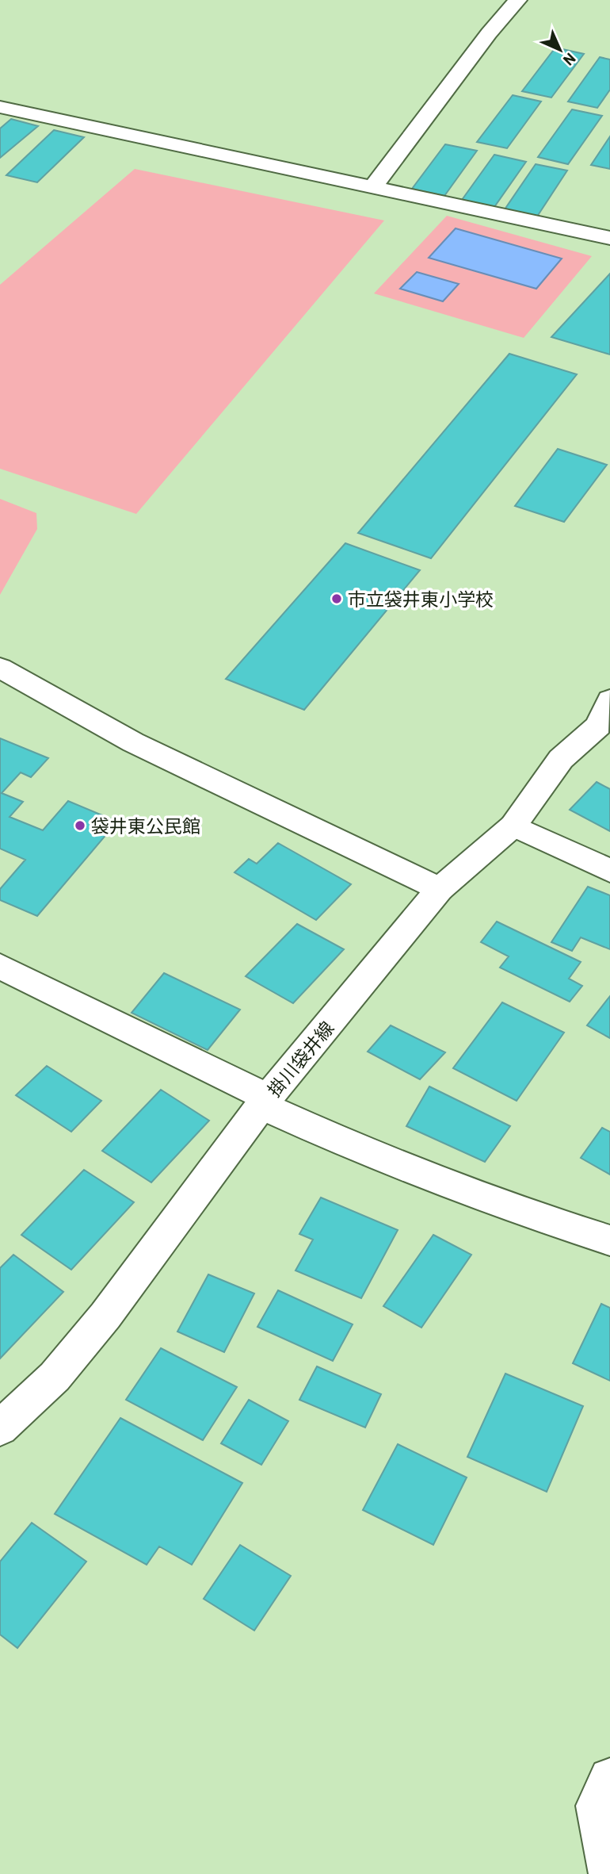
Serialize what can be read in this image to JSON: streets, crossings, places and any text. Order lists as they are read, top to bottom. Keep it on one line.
{"streets":{"street":["掛川袋井線"]},"places":["市立袋井東小学校","袋井東公民館"],"north":"bottom right"}
